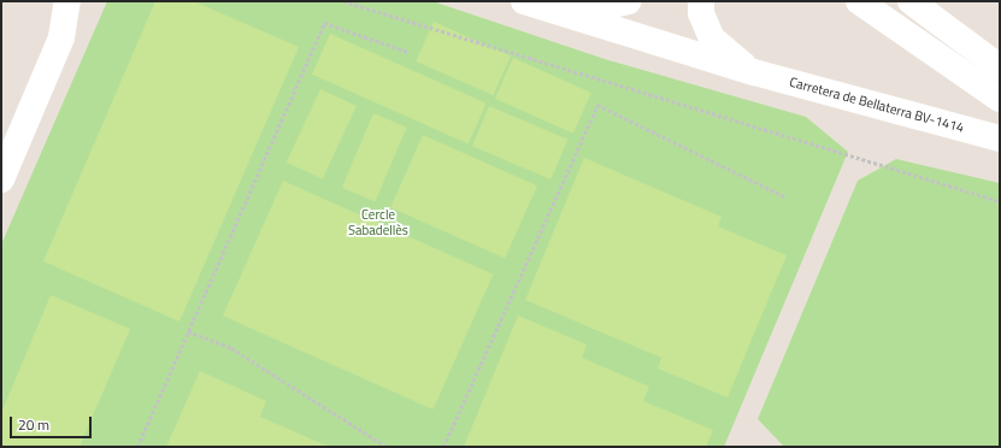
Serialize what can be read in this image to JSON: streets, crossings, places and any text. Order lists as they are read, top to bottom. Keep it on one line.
{"streets":{"street":["Carretera de Bellaterra BV-1414"]},"parks":["Cercle Sabadellès"],"scale_bar":"20 m"}
